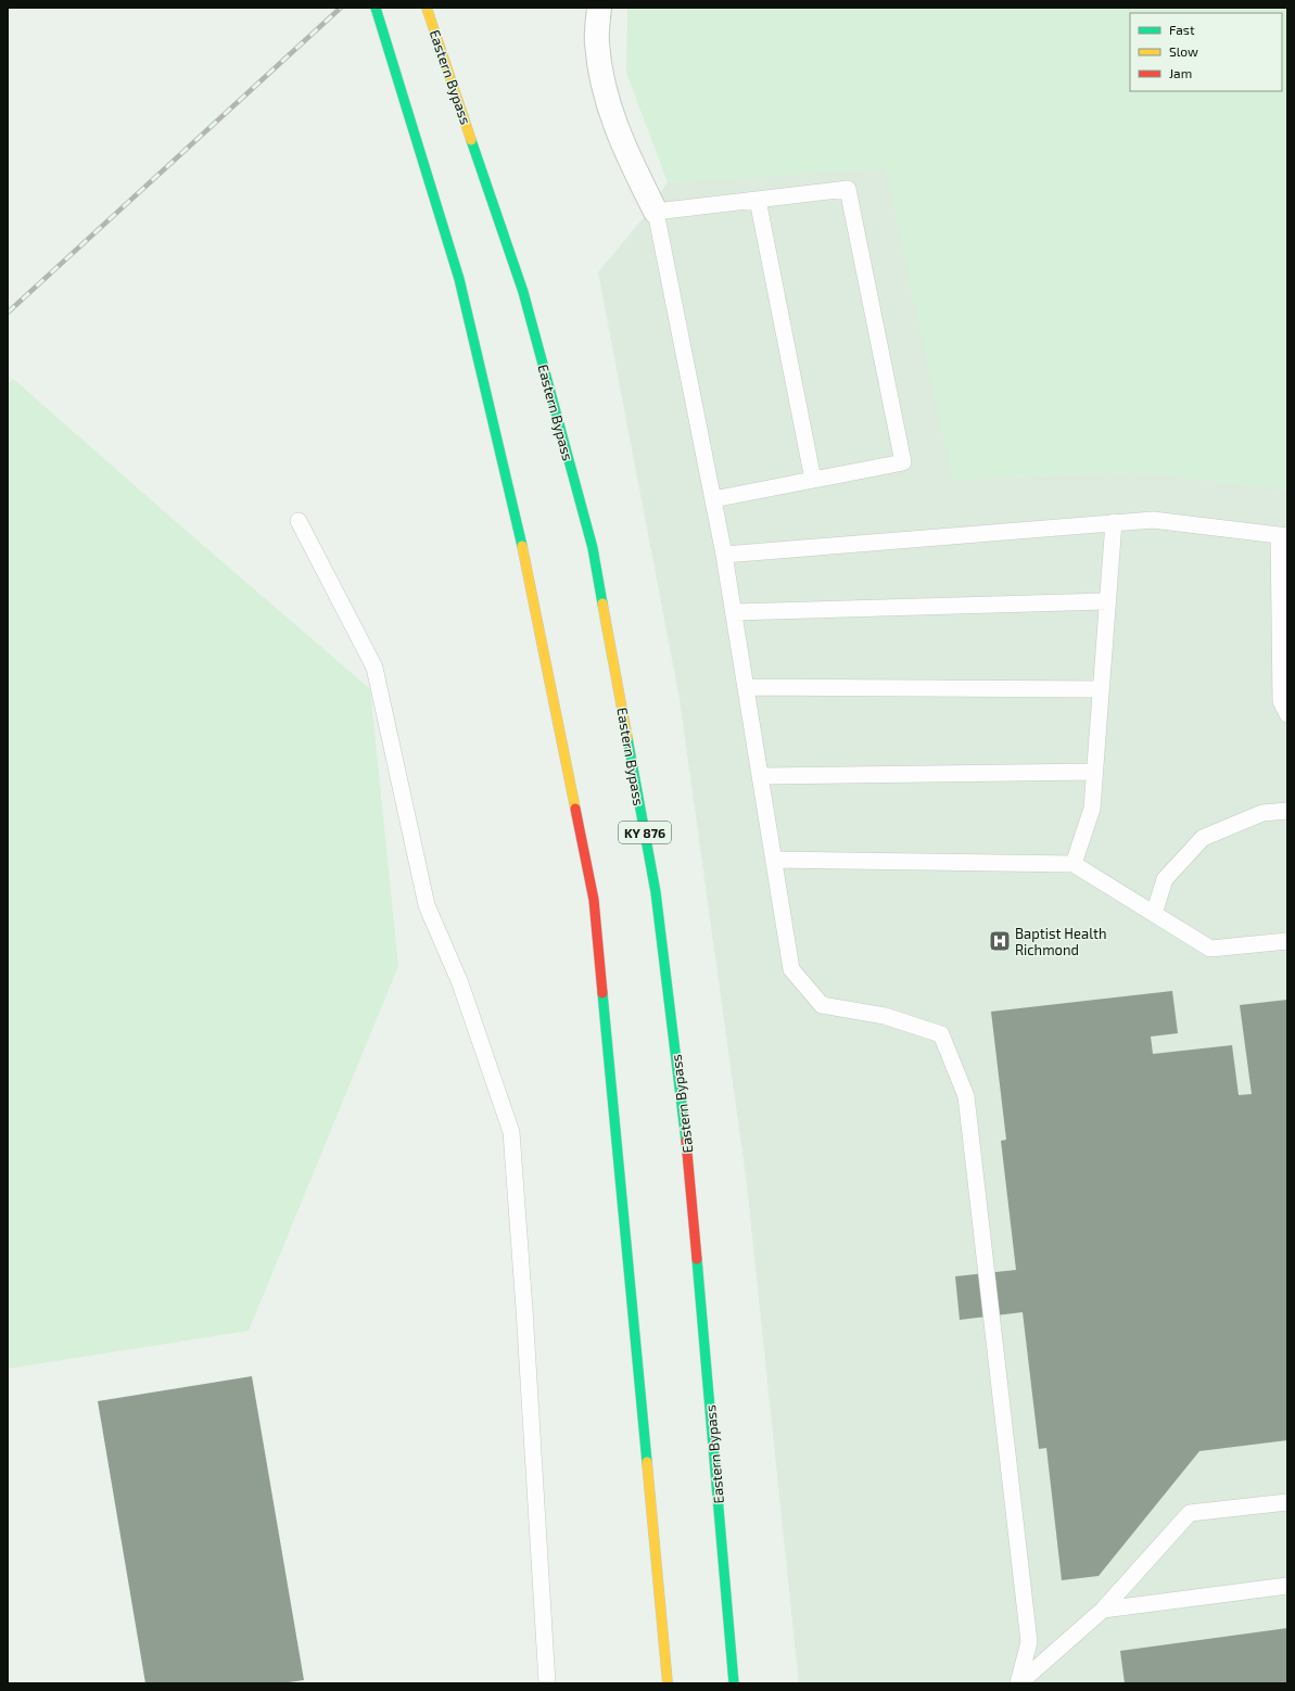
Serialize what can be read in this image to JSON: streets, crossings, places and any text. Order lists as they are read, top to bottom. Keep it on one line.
{"streets":{"main road":["Eastern Bypass","KY 876"]},"places":{"hospital":["Baptist Health Richmond"]},"legend":["Fast","Slow","Jam"]}
